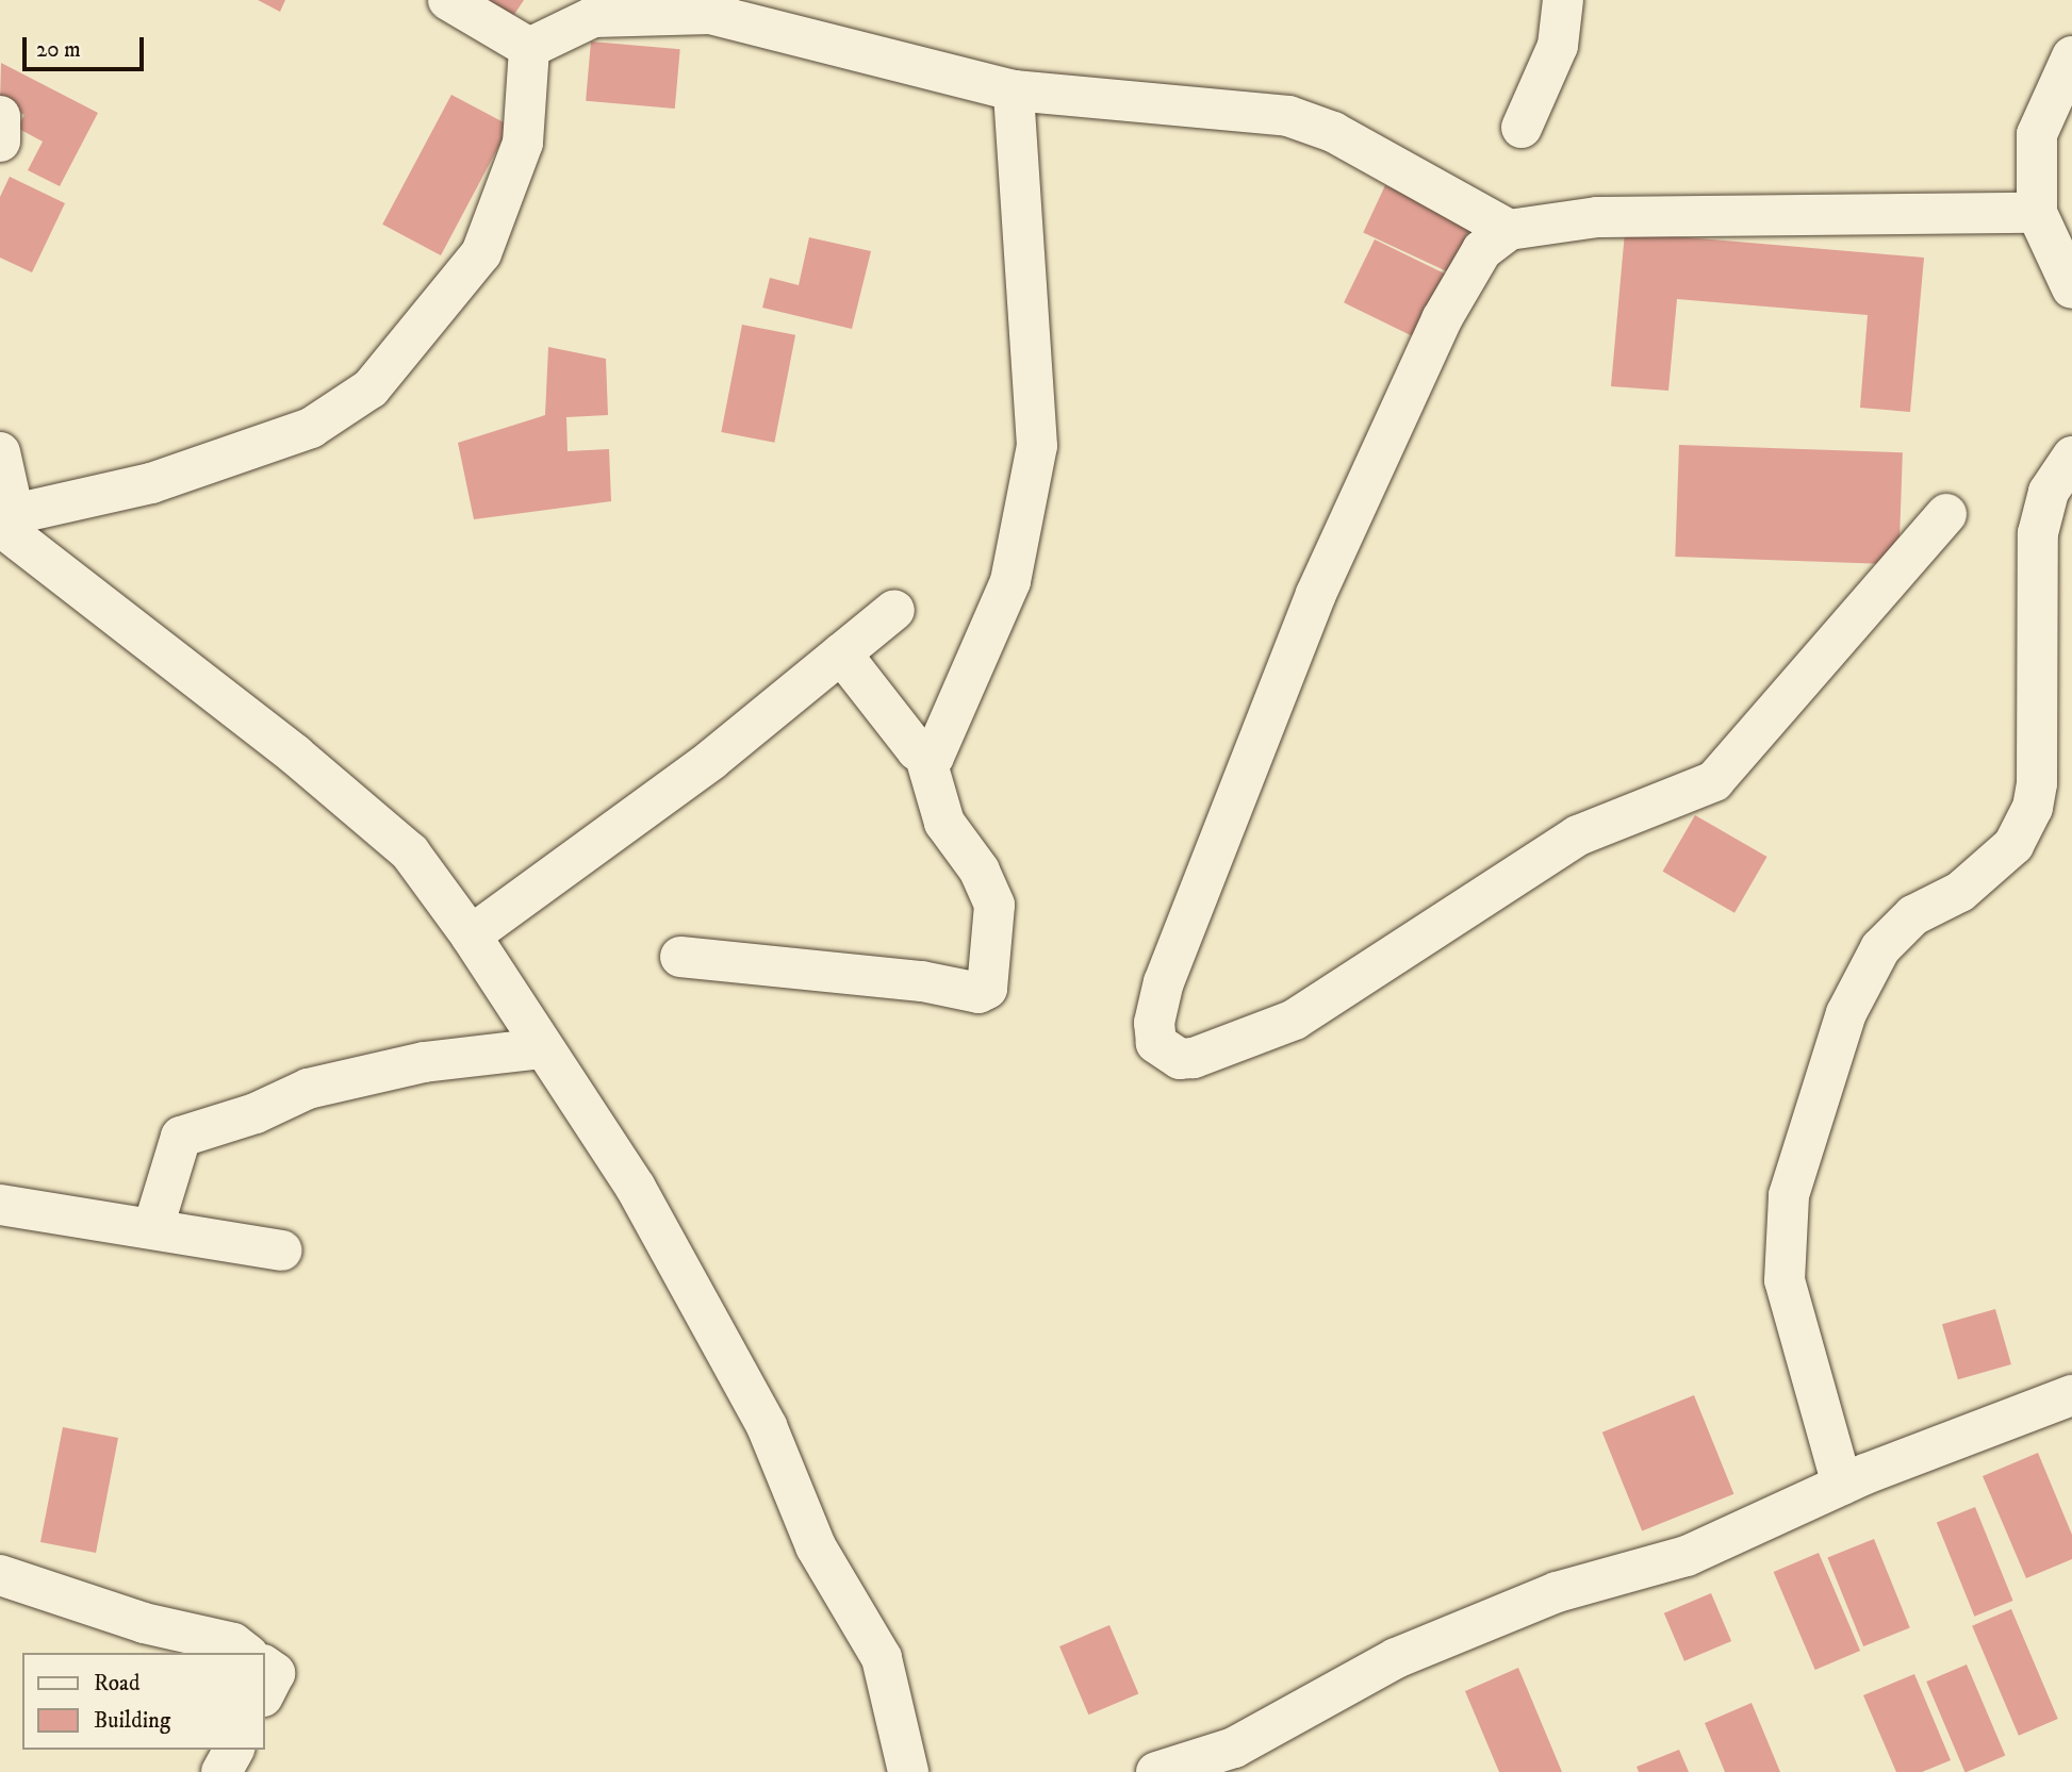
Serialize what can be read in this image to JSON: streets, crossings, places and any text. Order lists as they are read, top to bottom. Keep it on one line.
{"legend":["Road","Building"],"scale_bar":"20 m"}
